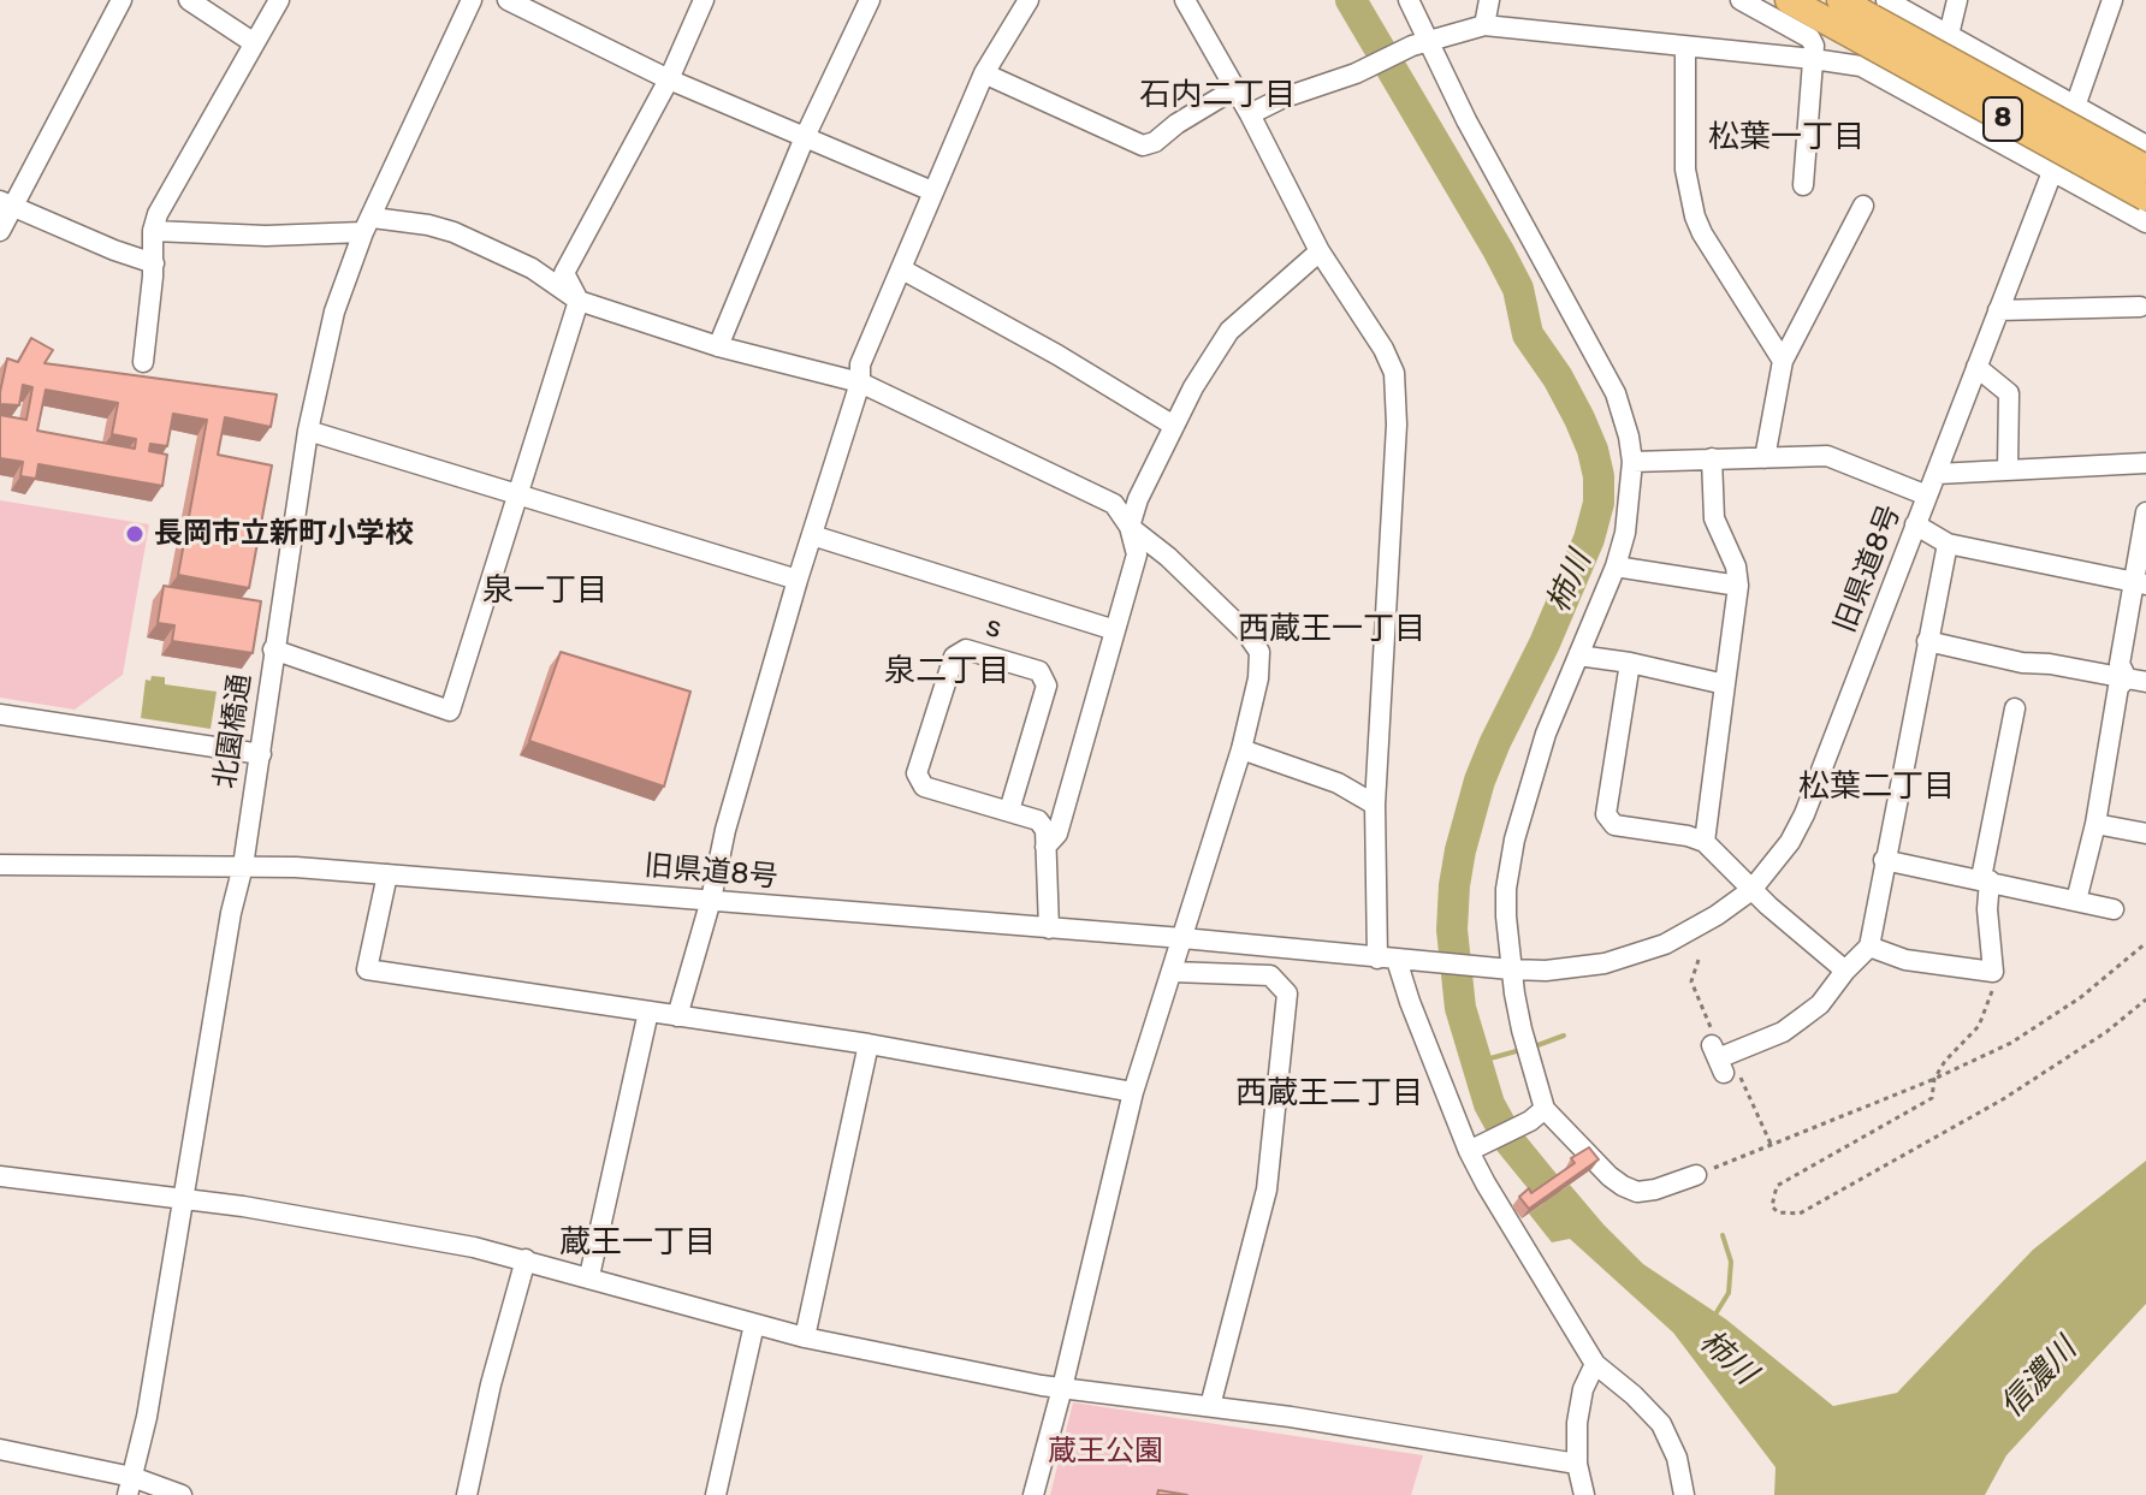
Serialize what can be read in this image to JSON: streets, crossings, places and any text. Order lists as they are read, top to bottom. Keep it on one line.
{"streets":{"highway":["8"],"street":["旧県道8号","s","北園橋通"]},"crossings":[["旧県道8号","北園橋通"]],"districts":["石内二丁目","松葉一丁目","泉一丁目","西蔵王一丁目","泉二丁目","松葉二丁目","西蔵王二丁目","蔵王一丁目"],"water":["柿川","信濃川"],"parks":["蔵王公園"],"places":["長岡市立新町小学校"]}
